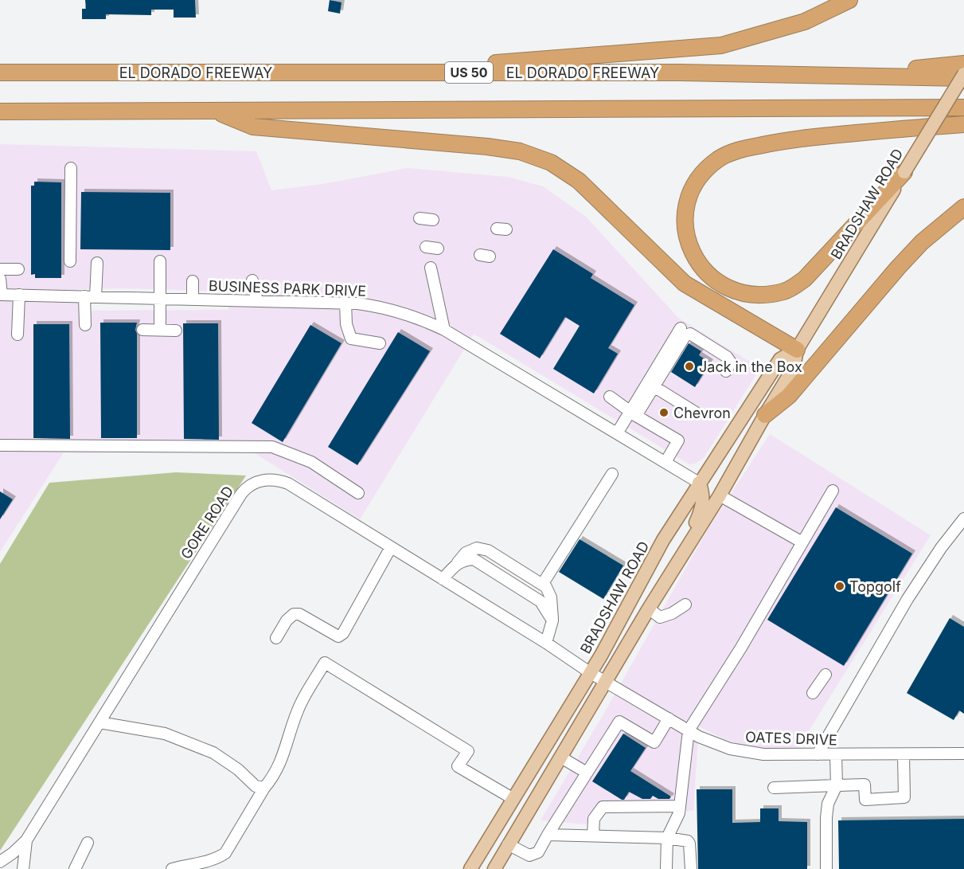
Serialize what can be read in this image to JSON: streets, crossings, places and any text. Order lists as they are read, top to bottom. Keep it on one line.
{"streets":{"highway":["EL DORADO FREEWAY","US 50"],"main road":["BRADSHAW ROAD"],"street":["BUSINESS PARK DRIVE","GORE ROAD","OATES DRIVE"]},"crossings":[["BRADSHAW ROAD","BUSINESS PARK DRIVE"],["BRADSHAW ROAD","GORE ROAD"],["BRADSHAW ROAD","OATES DRIVE"],["GORE ROAD","OATES DRIVE"]],"places":["Jack in the Box","Chevron","Topgolf"]}
